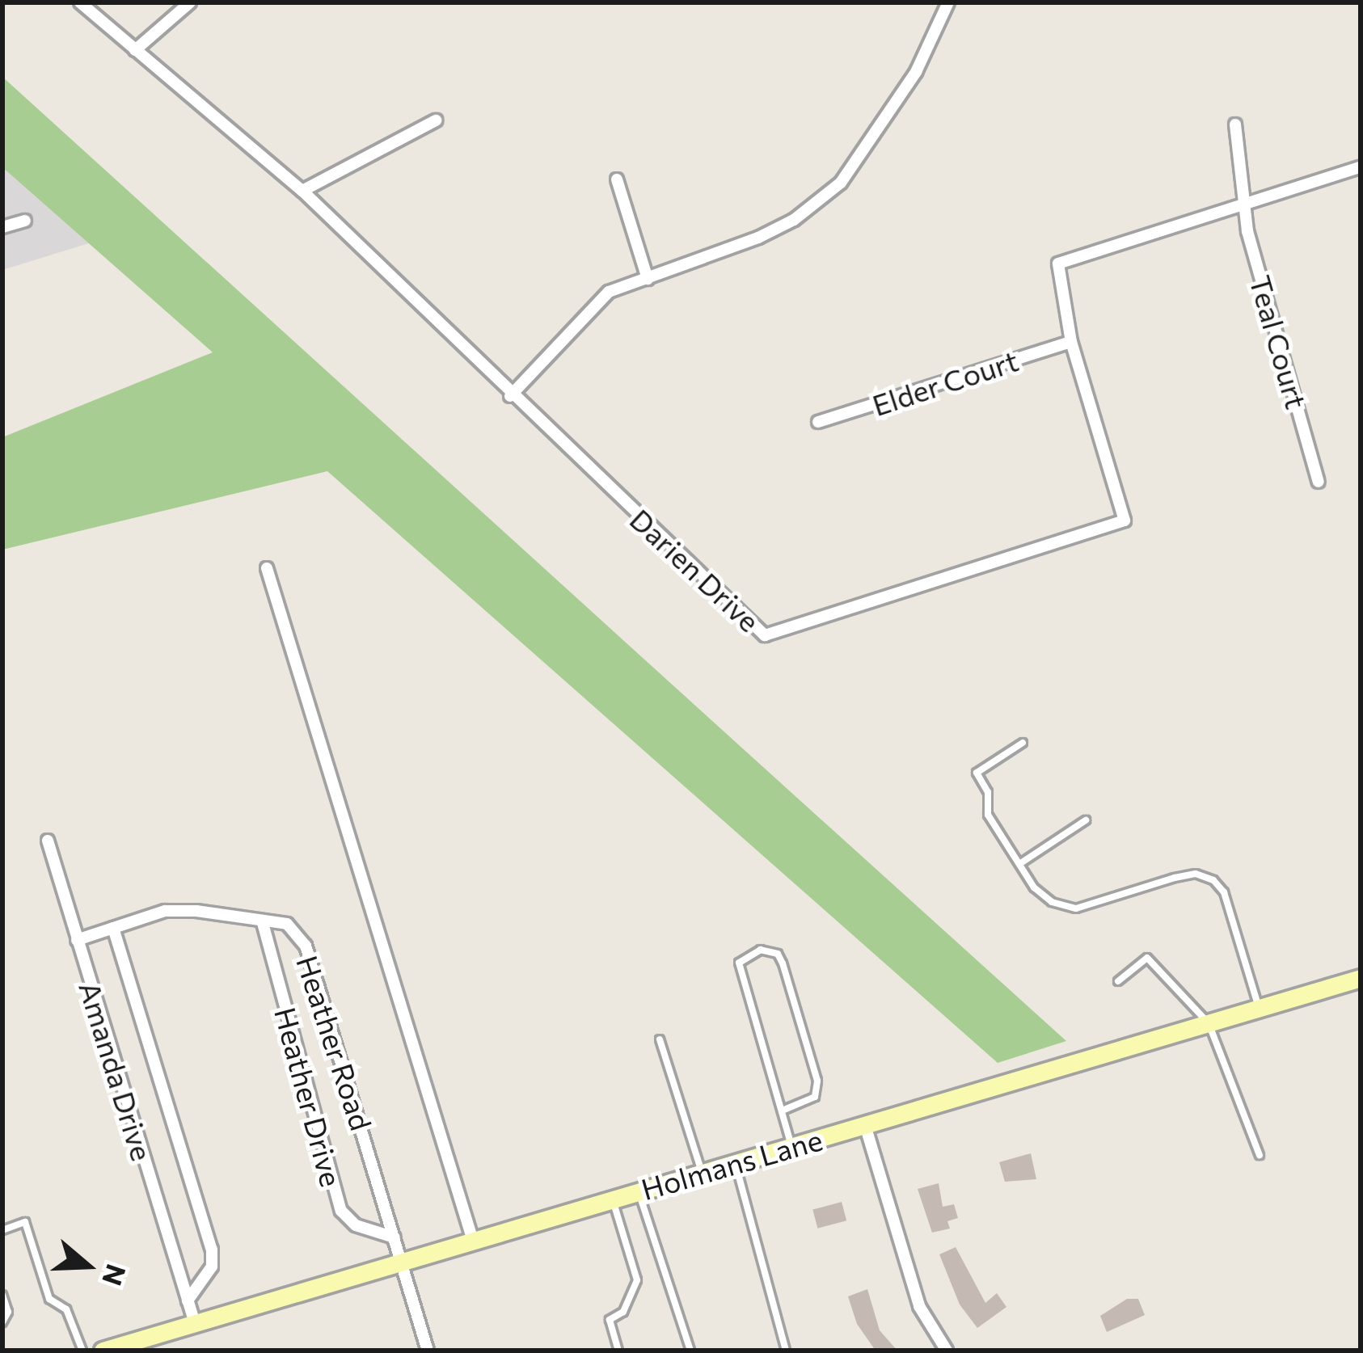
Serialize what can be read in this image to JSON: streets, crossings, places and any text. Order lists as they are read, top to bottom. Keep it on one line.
{"streets":{"main road":["Holmans Lane"],"street":["Teal Court","Elder Court","Darien Drive","Heather Road","Amanda Drive","Heather Drive"]},"crossings":[["Teal Court","Darien Drive"],["Elder Court","Darien Drive"],["Heather Road","Amanda Drive"],["Heather Road","Heather Drive"],["Heather Road","Holmans Lane"],["Amanda Drive","Holmans Lane"]],"north":"right"}
